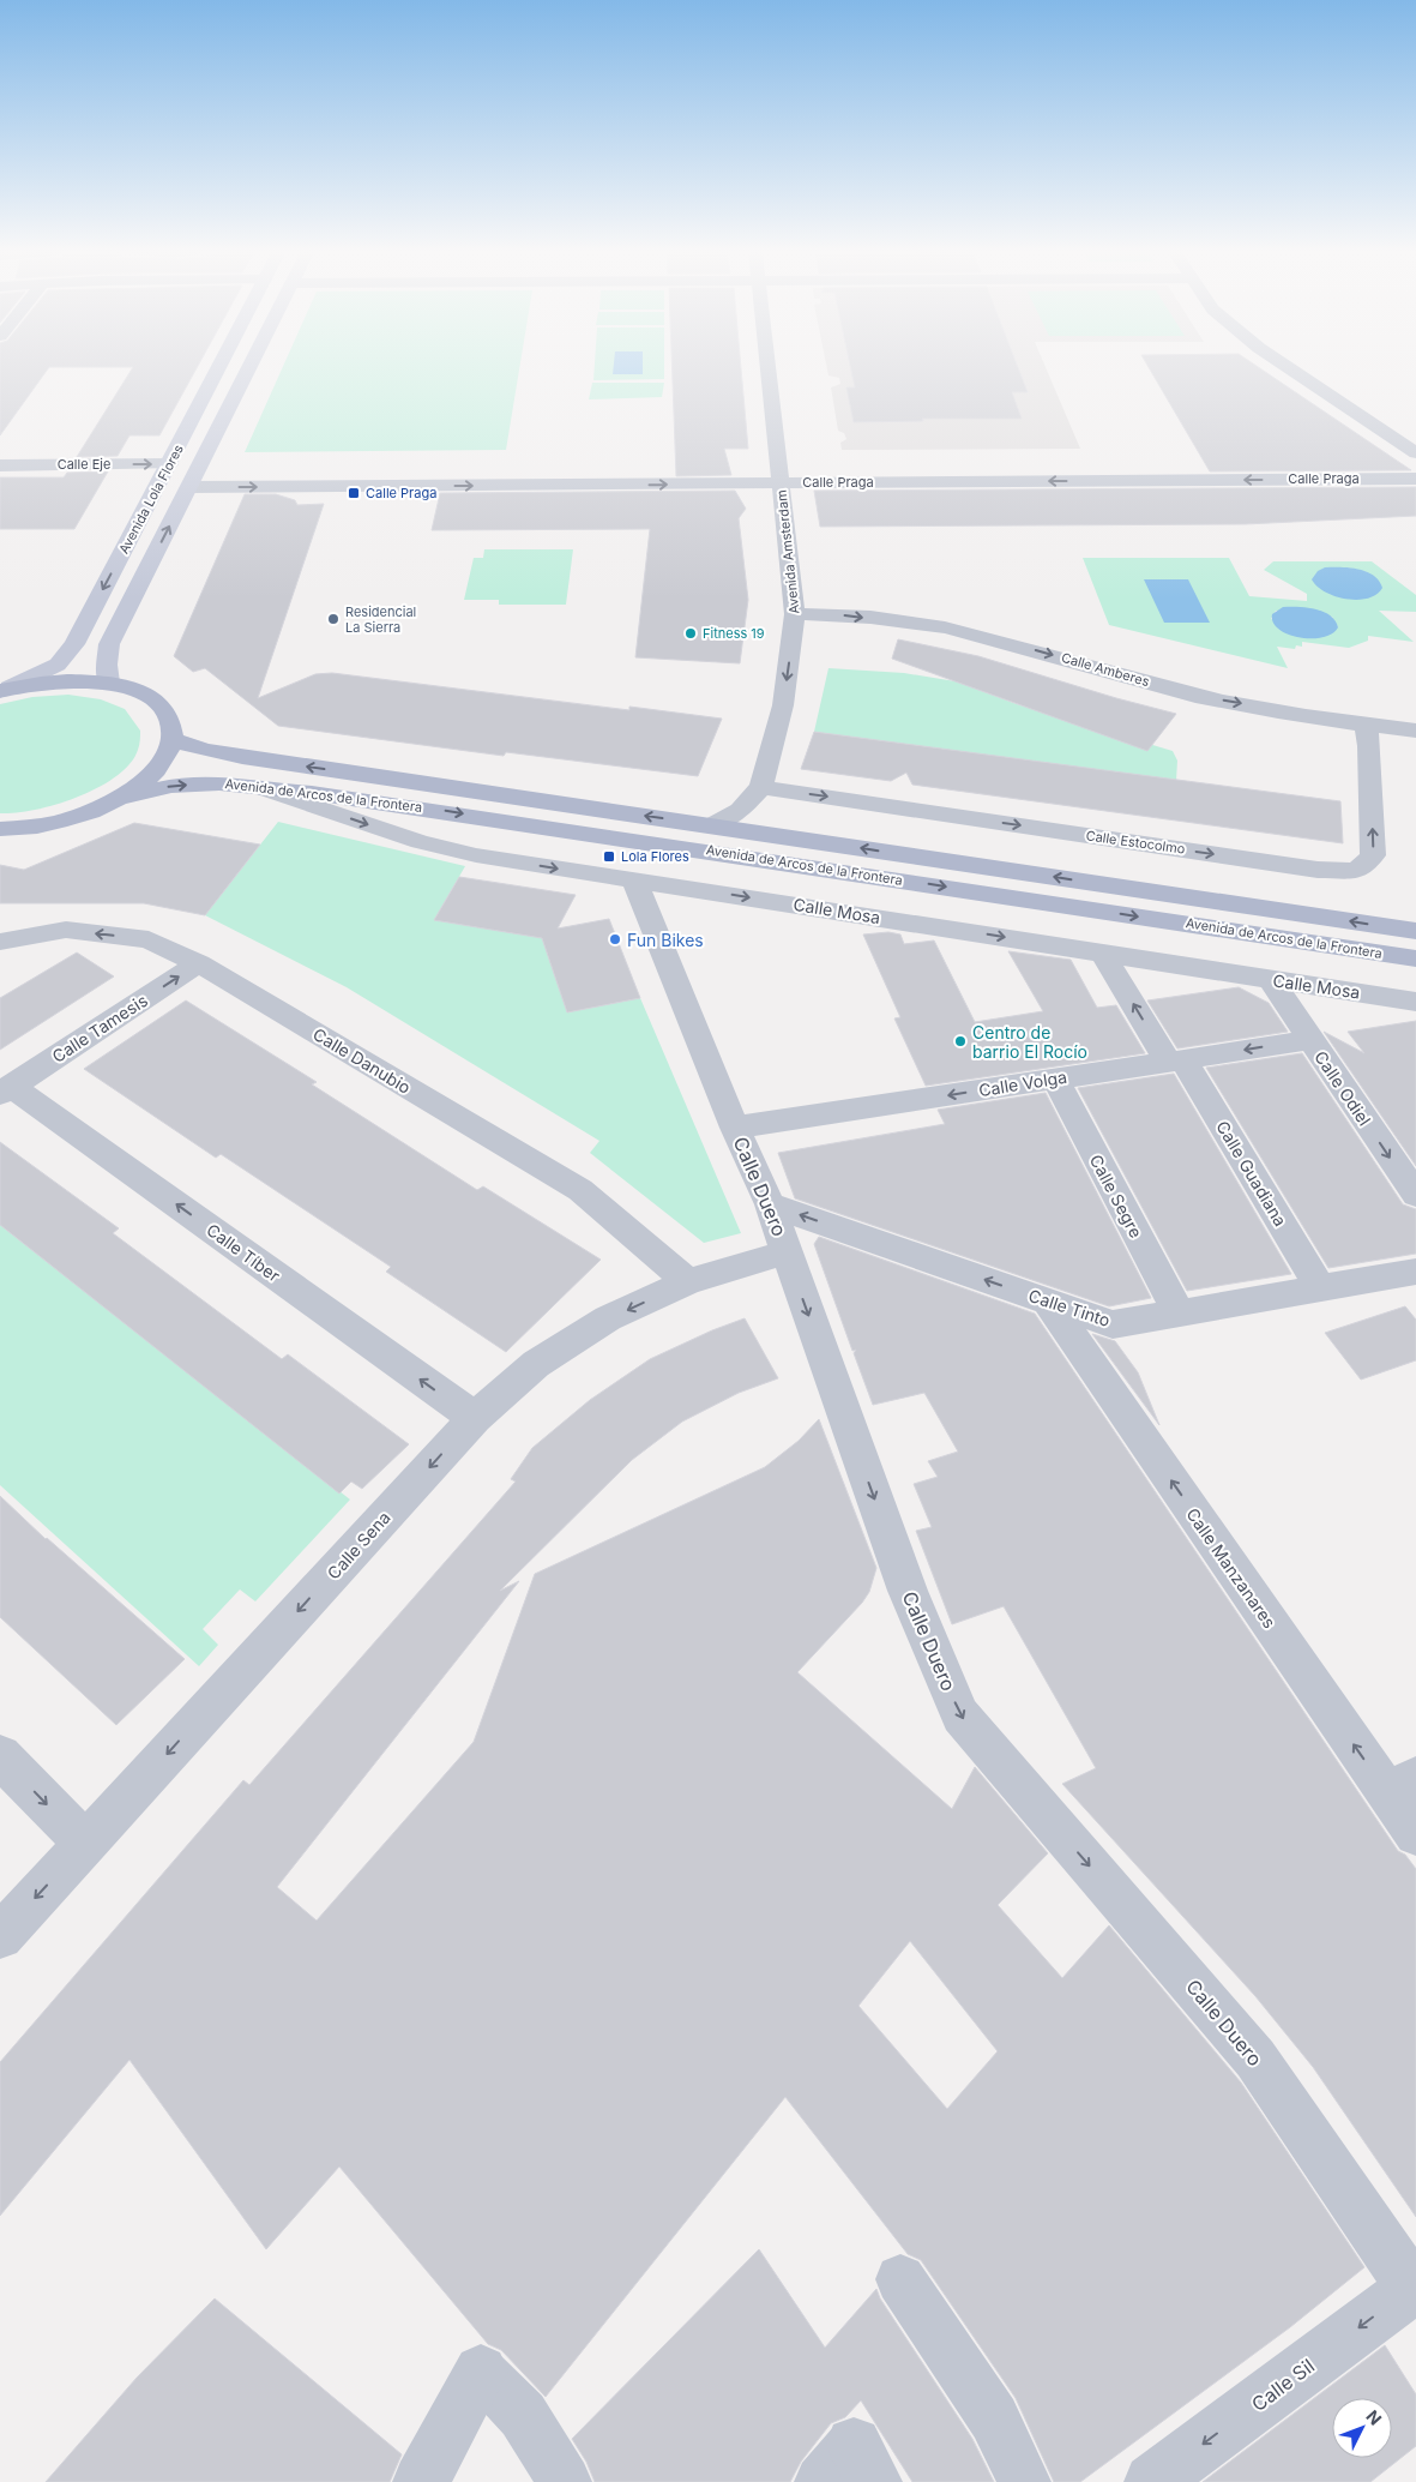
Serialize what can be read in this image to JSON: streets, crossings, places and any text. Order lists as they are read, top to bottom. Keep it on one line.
{"streets":{"main road":["Avenida Lola Flores","Avenida de Arcos de la Frontera"],"street":["Calle Eje","Calle Praga","Avenida Amsterdam","Calle Amberes","Calle Estocolmo","Calle Mosa","Calle Tamesis","Calle Danubio","Calle Volga","Calle Odiel","Calle Guadiana","Calle Duero","Calle Segre","Calle Tíber","Calle Tinto","Calle Sena","Calle Manzanares","Calle Sil"]},"crossings":[["Calle Eje","Avenida Lola Flores"],["Calle Praga","Avenida Lola Flores"],["Calle Praga","Avenida Amsterdam"],["Avenida Amsterdam","Calle Amberes"],["Avenida Amsterdam","Avenida de Arcos de la Frontera"],["Avenida Amsterdam","Calle Estocolmo"],["Calle Amberes","Calle Estocolmo"],["Avenida de Arcos de la Frontera","Calle Mosa"],["Calle Mosa","Calle Odiel"],["Calle Mosa","Calle Guadiana"],["Calle Mosa","Calle Duero"],["Calle Tamesis","Calle Danubio"],["Calle Tamesis","Calle Tíber"],["Calle Danubio","Calle Sena"],["Calle Volga","Calle Odiel"],["Calle Volga","Calle Guadiana"],["Calle Volga","Calle Duero"],["Calle Volga","Calle Segre"],["Calle Guadiana","Calle Tinto"],["Calle Duero","Calle Tinto"],["Calle Duero","Calle Sena"],["Calle Duero","Calle Sil"],["Calle Segre","Calle Tinto"],["Calle Tíber","Calle Sena"],["Calle Tinto","Calle Manzanares"]],"one_way":["Calle Eje","Avenida Amsterdam","Calle Amberes","Calle Estocolmo","Calle Mosa","Calle Tamesis","Calle Volga","Calle Odiel","Calle Duero","Calle Tíber","Calle Tinto","Calle Sena","Calle Manzanares","Calle Sil"],"places":{"transit":["Calle Praga","Lola Flores"],"other":["Residencial La Sierra","Fitness 19","Fun Bikes","Centro de barrio El Rocío"]},"north":"top right"}
